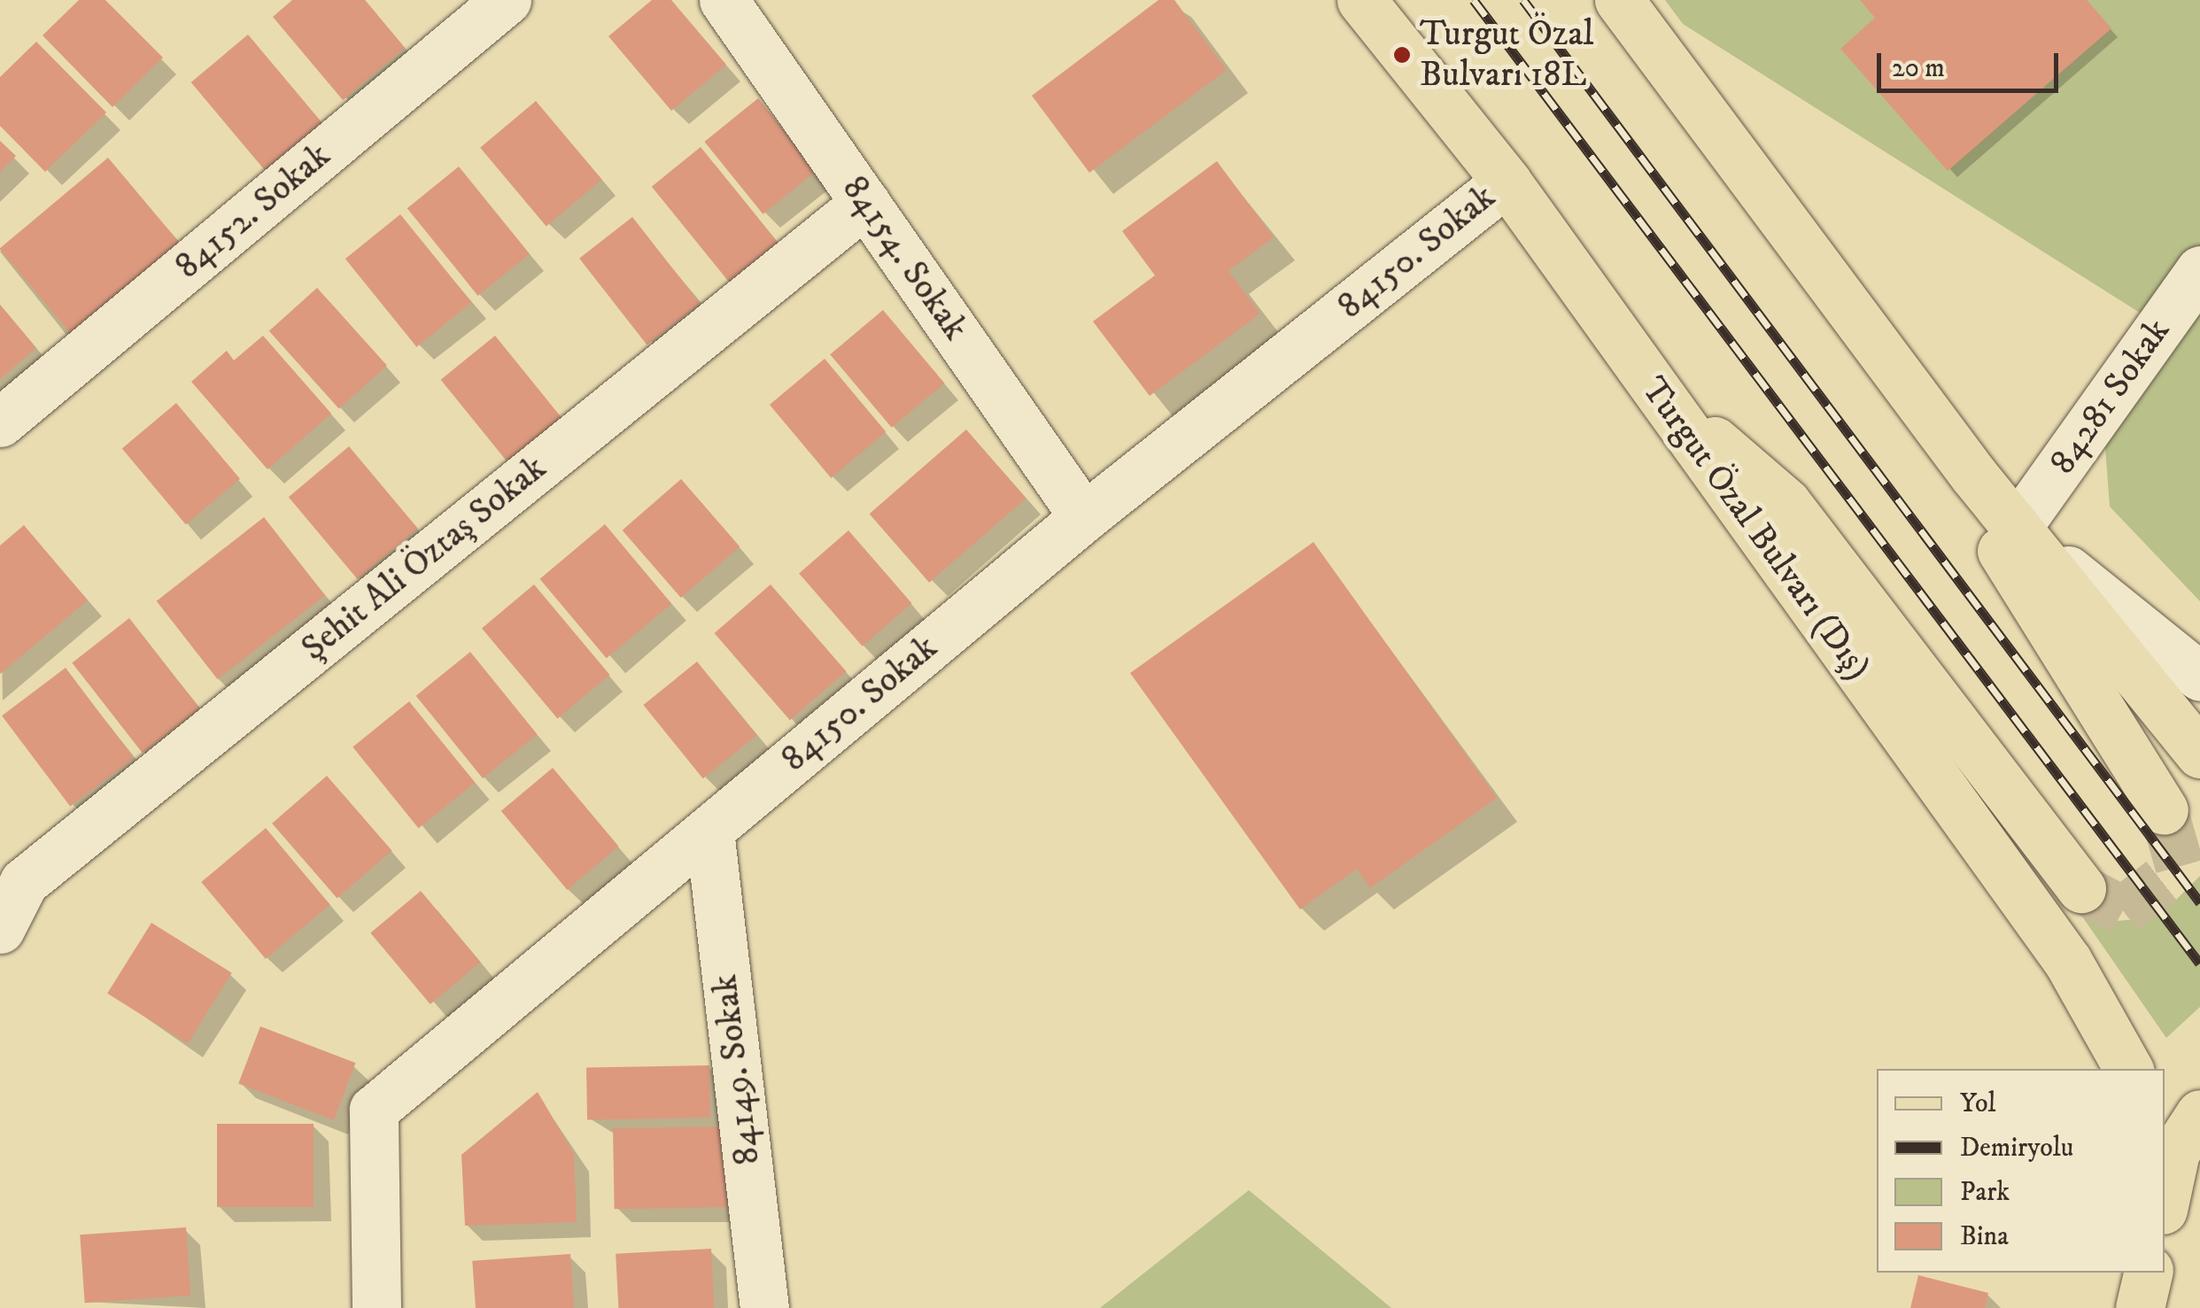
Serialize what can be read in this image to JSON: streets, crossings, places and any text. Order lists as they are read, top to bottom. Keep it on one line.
{"streets":{"main road":["Turgut Özal Bulvarı (Dış)"],"street":["84152. Sokak","84150. Sokak","84154. Sokak","84281 Sokak","Şehit Ali Öztaş Sokak","84149. Sokak"]},"crossings":[["84150. Sokak","84154. Sokak"],["84150. Sokak","Turgut Özal Bulvarı (Dış)"],["84150. Sokak","84149. Sokak"],["84154. Sokak","Şehit Ali Öztaş Sokak"]],"places":["Turgut Özal Bulvarı 18L"],"legend":["Yol","Demiryolu","Park","Bina"],"scale_bar":"20 m"}
